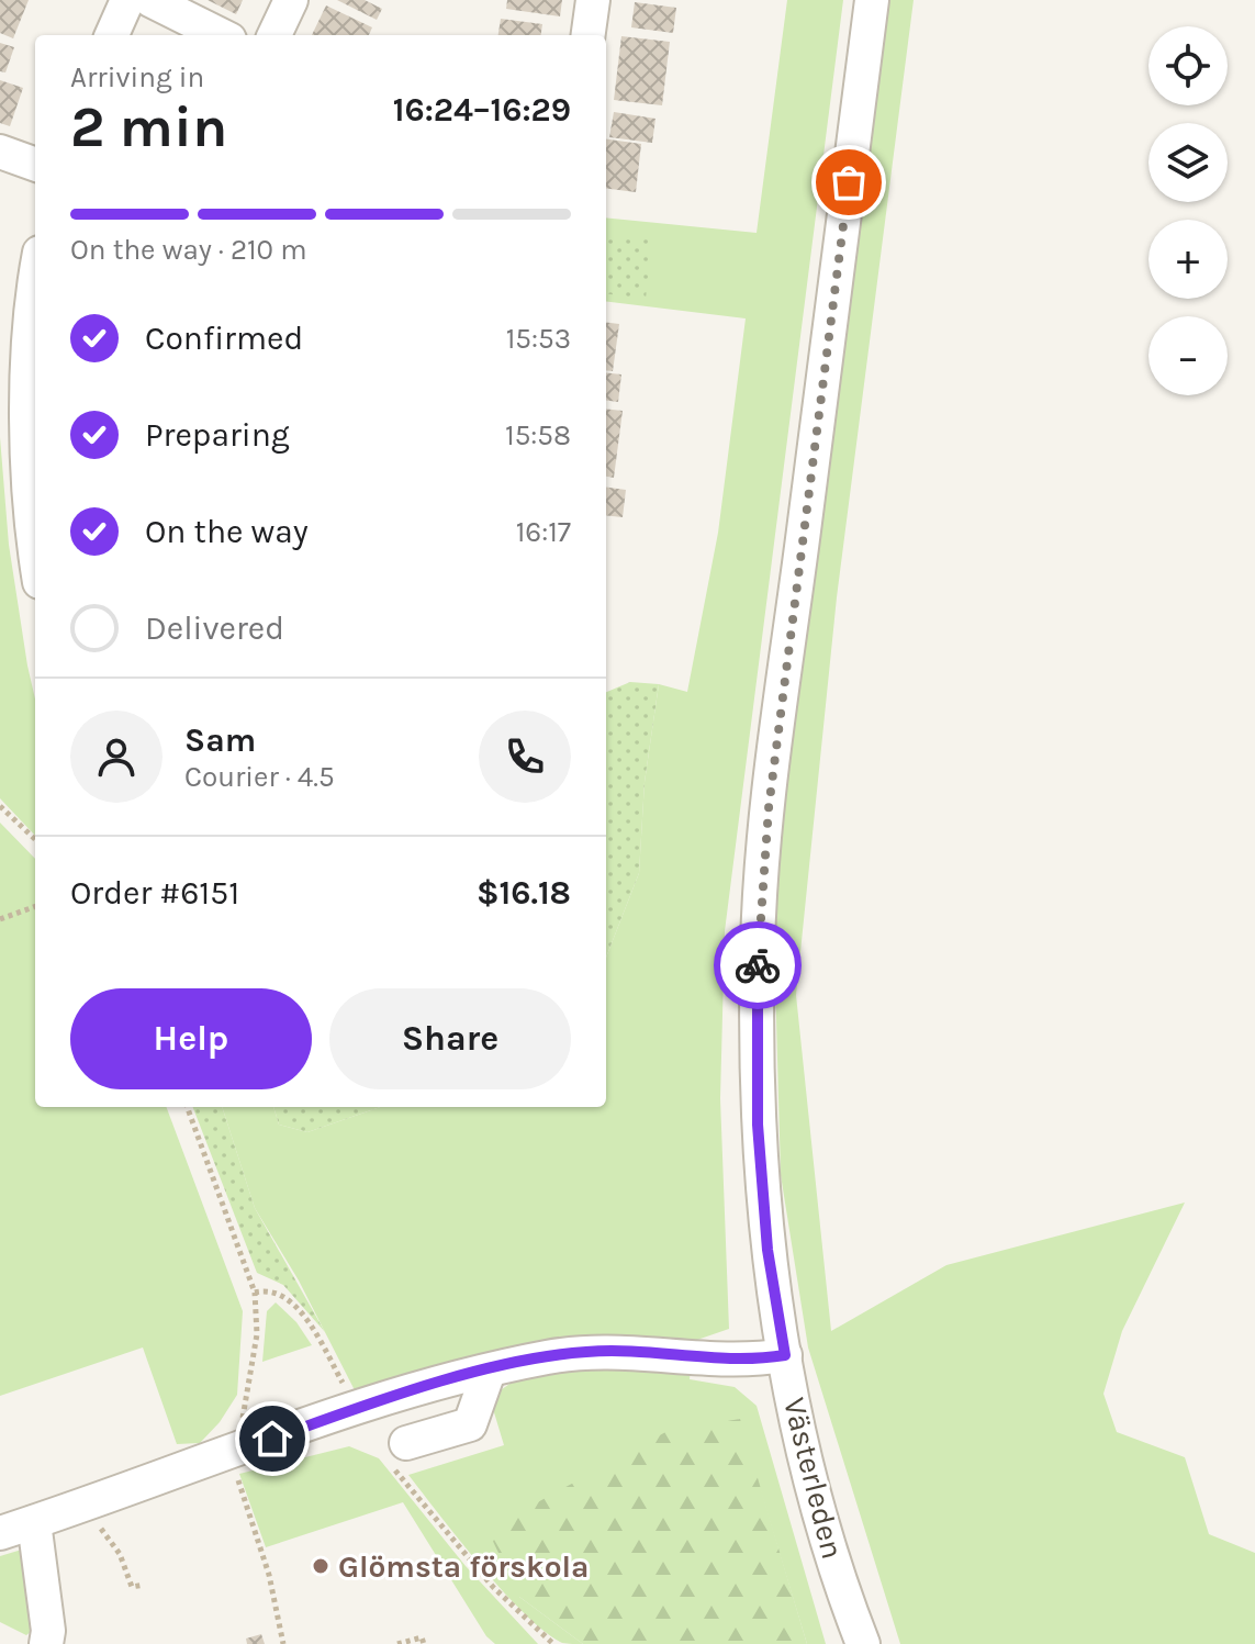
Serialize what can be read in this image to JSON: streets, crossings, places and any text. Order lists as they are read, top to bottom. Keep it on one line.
{"streets":{"street":["Västerleden"]},"places":["Glömsta förskola"],"page":{"map_buttons":["+","−"],"heading":["2 min","Arriving in","16:24–16:29"],"panel":["Sam","Courier · 4.5","Order #6151","$16.18"],"bar":"On the way · 210 m","list":[["Confirmed","15:53"],["Preparing","15:58"],["On the way","16:17"],"Delivered"],"buttons":["Help","Share"]}}
